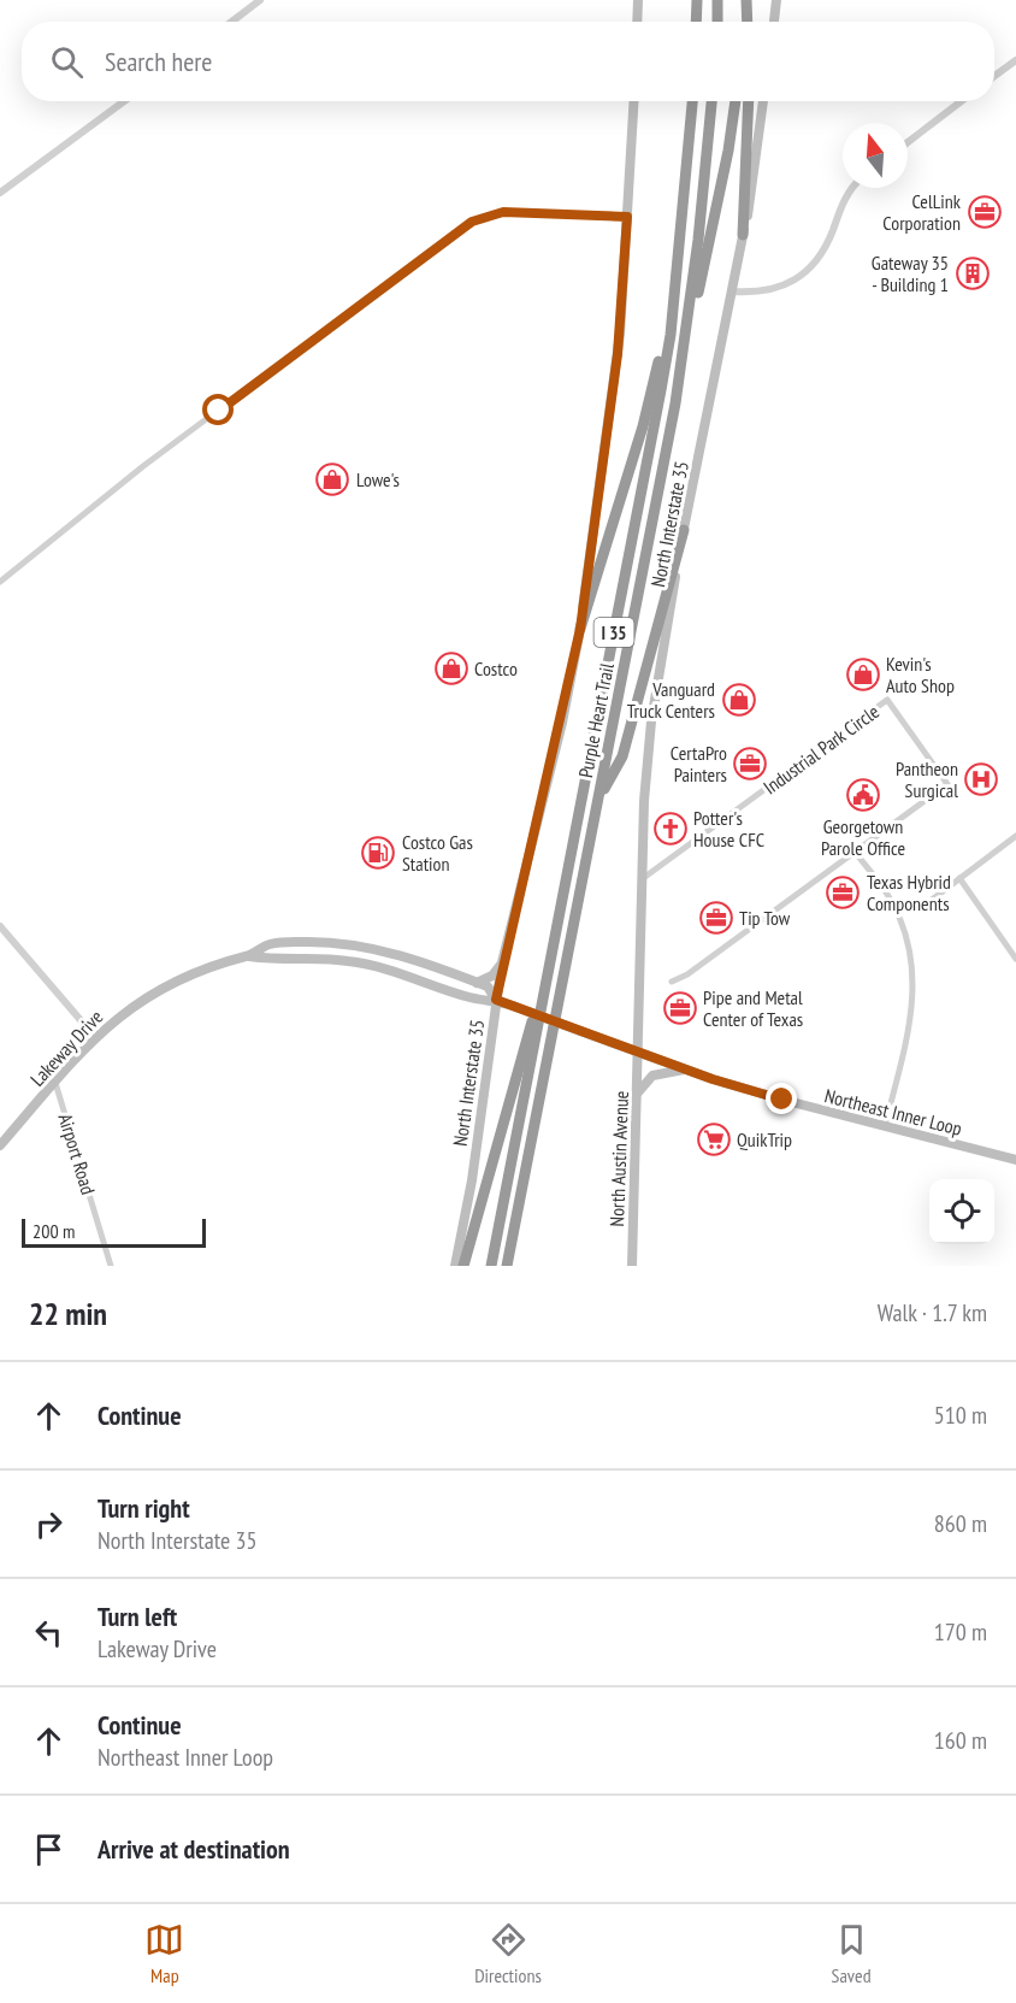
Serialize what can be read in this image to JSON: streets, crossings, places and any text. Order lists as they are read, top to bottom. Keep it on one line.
{"streets":{"highway":["I 35","Purple Heart Trail"],"main road":["North Interstate 35","Lakeway Drive","Northeast Inner Loop","North Austin Avenue"],"street":["Industrial Park Circle","Airport Road"]},"crossings":[["North Interstate 35","Industrial Park Circle"],["North Interstate 35","Lakeway Drive"],["North Interstate 35","Northeast Inner Loop"],["North Interstate 35","North Austin Avenue"],["Lakeway Drive","Northeast Inner Loop"],["Lakeway Drive","Airport Road"],["Lakeway Drive","North Austin Avenue"],["Northeast Inner Loop","North Austin Avenue"]],"places":{"office":["CelLink Corporation","CertaPro Painters","Texas Hybrid Components","Tip Tow","Pipe and Metal Center of Texas"],"building":["Gateway 35 - Building 1"],"shop":["Lowe's","Costco","Kevin's Auto Shop","Vanguard Truck Centers"],"hospital":["Pantheon Surgical"],"public building":["Georgetown Parole Office"],"church":["Potter's House CFC"],"fuel station":["Costco Gas Station"],"supermarket":["QuikTrip"]},"scale_bar":"200 m","north":"top","page":{"search":"Search here","scale":"200 m","heading":["22 min","Walk · 1.7 km"],"list":[["Continue","510 m"],["Turn right","North Interstate 35","860 m"],["Turn left","Lakeway Drive","170 m"],["Continue","Northeast Inner Loop","160 m"],"Arrive at destination"],"nav":["Map","Directions","Saved"]}}
